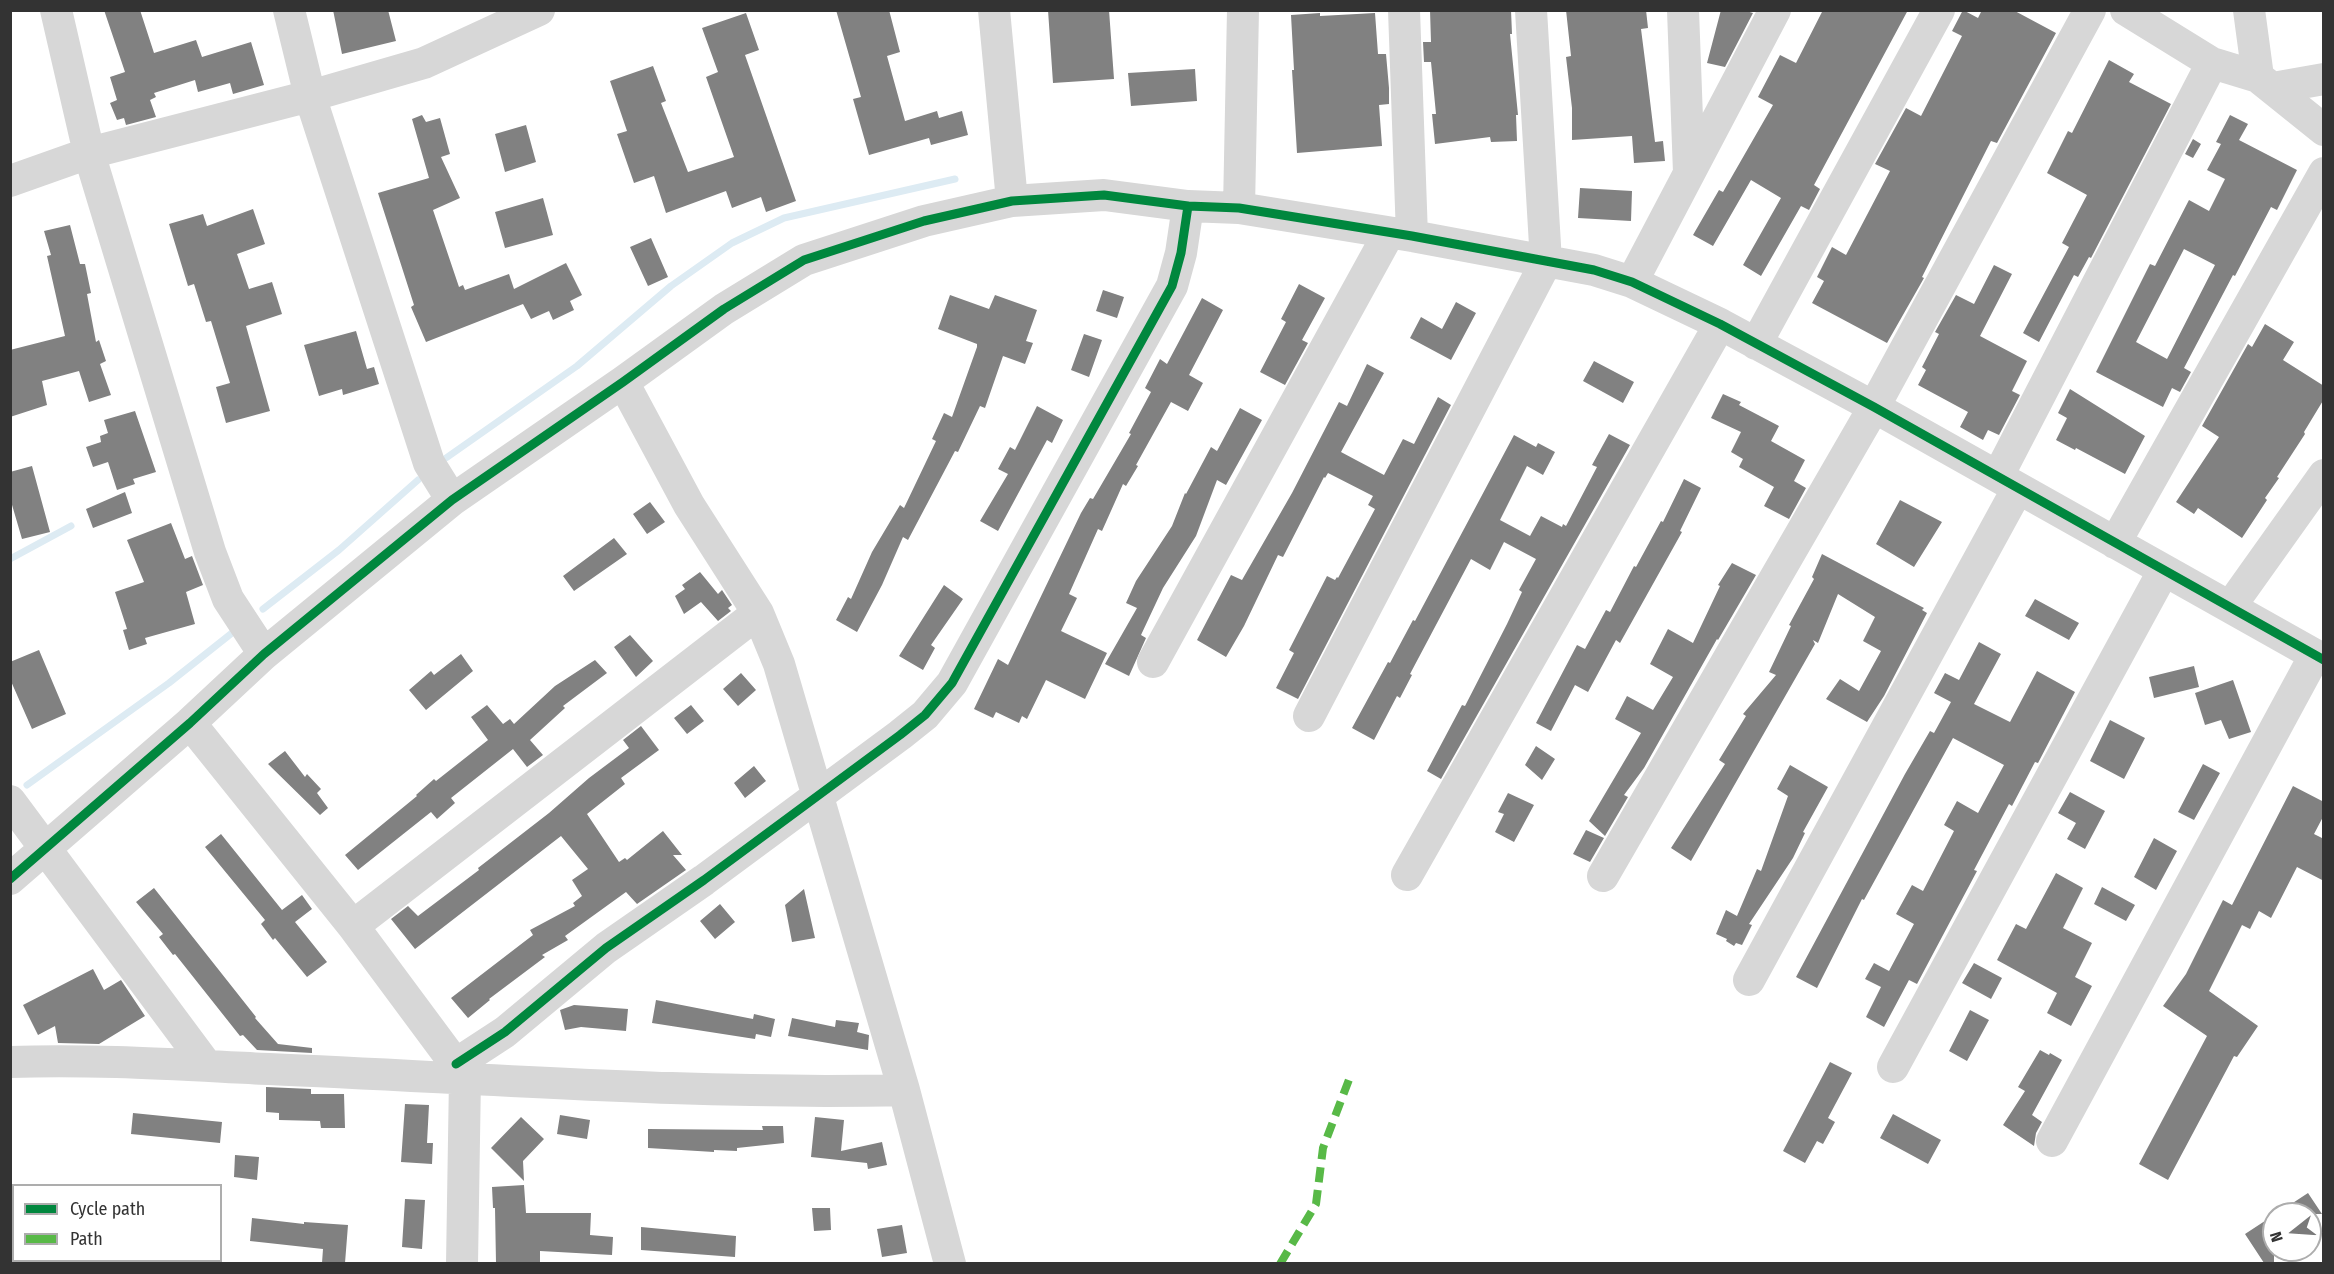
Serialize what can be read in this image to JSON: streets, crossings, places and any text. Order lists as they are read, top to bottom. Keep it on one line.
{"legend":["Cycle path","Path"],"north":"left"}
